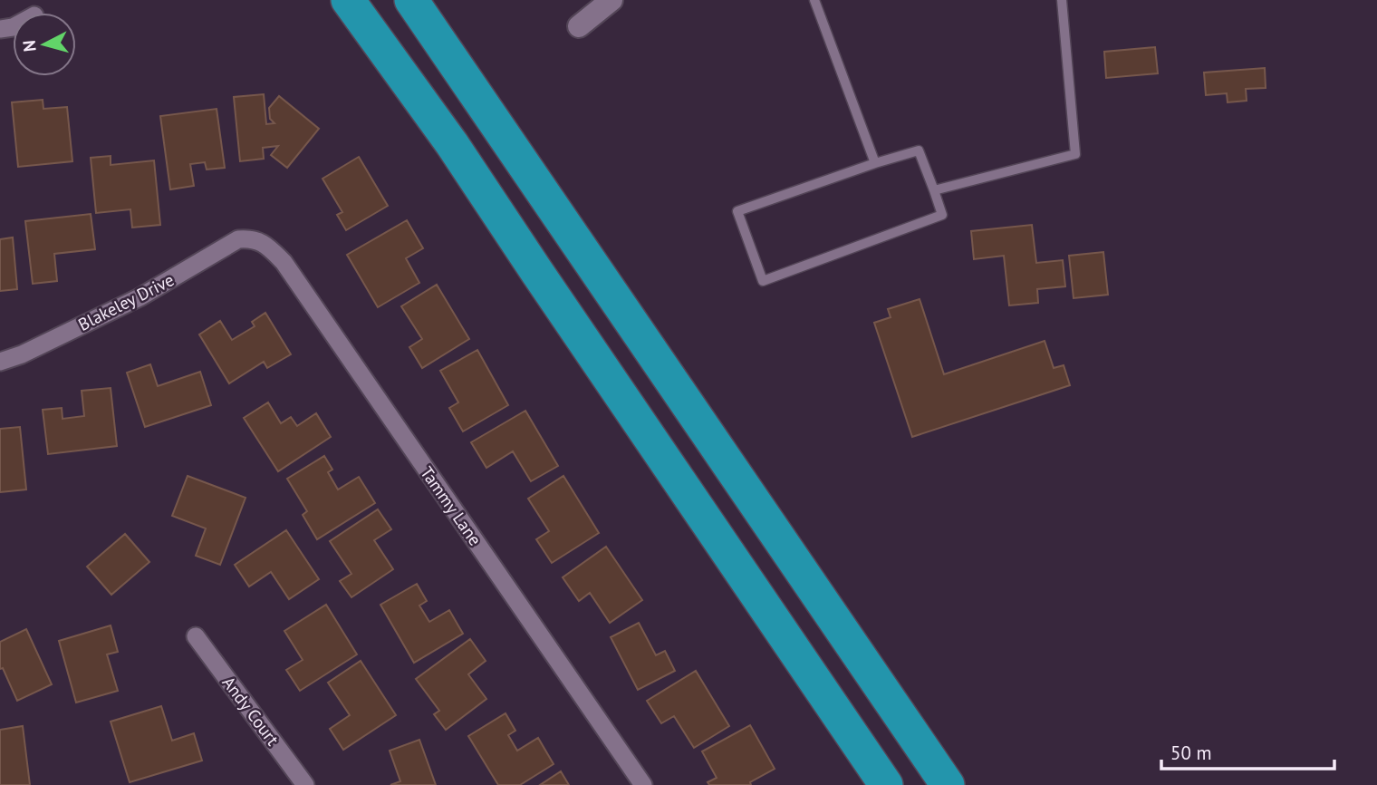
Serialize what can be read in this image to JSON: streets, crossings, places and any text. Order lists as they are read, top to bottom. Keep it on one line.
{"streets":{"street":["Blakeley Drive","Tammy Lane","Andy Court"]},"crossings":[["Blakeley Drive","Tammy Lane"]],"scale_bar":"50 m","north":"left"}
